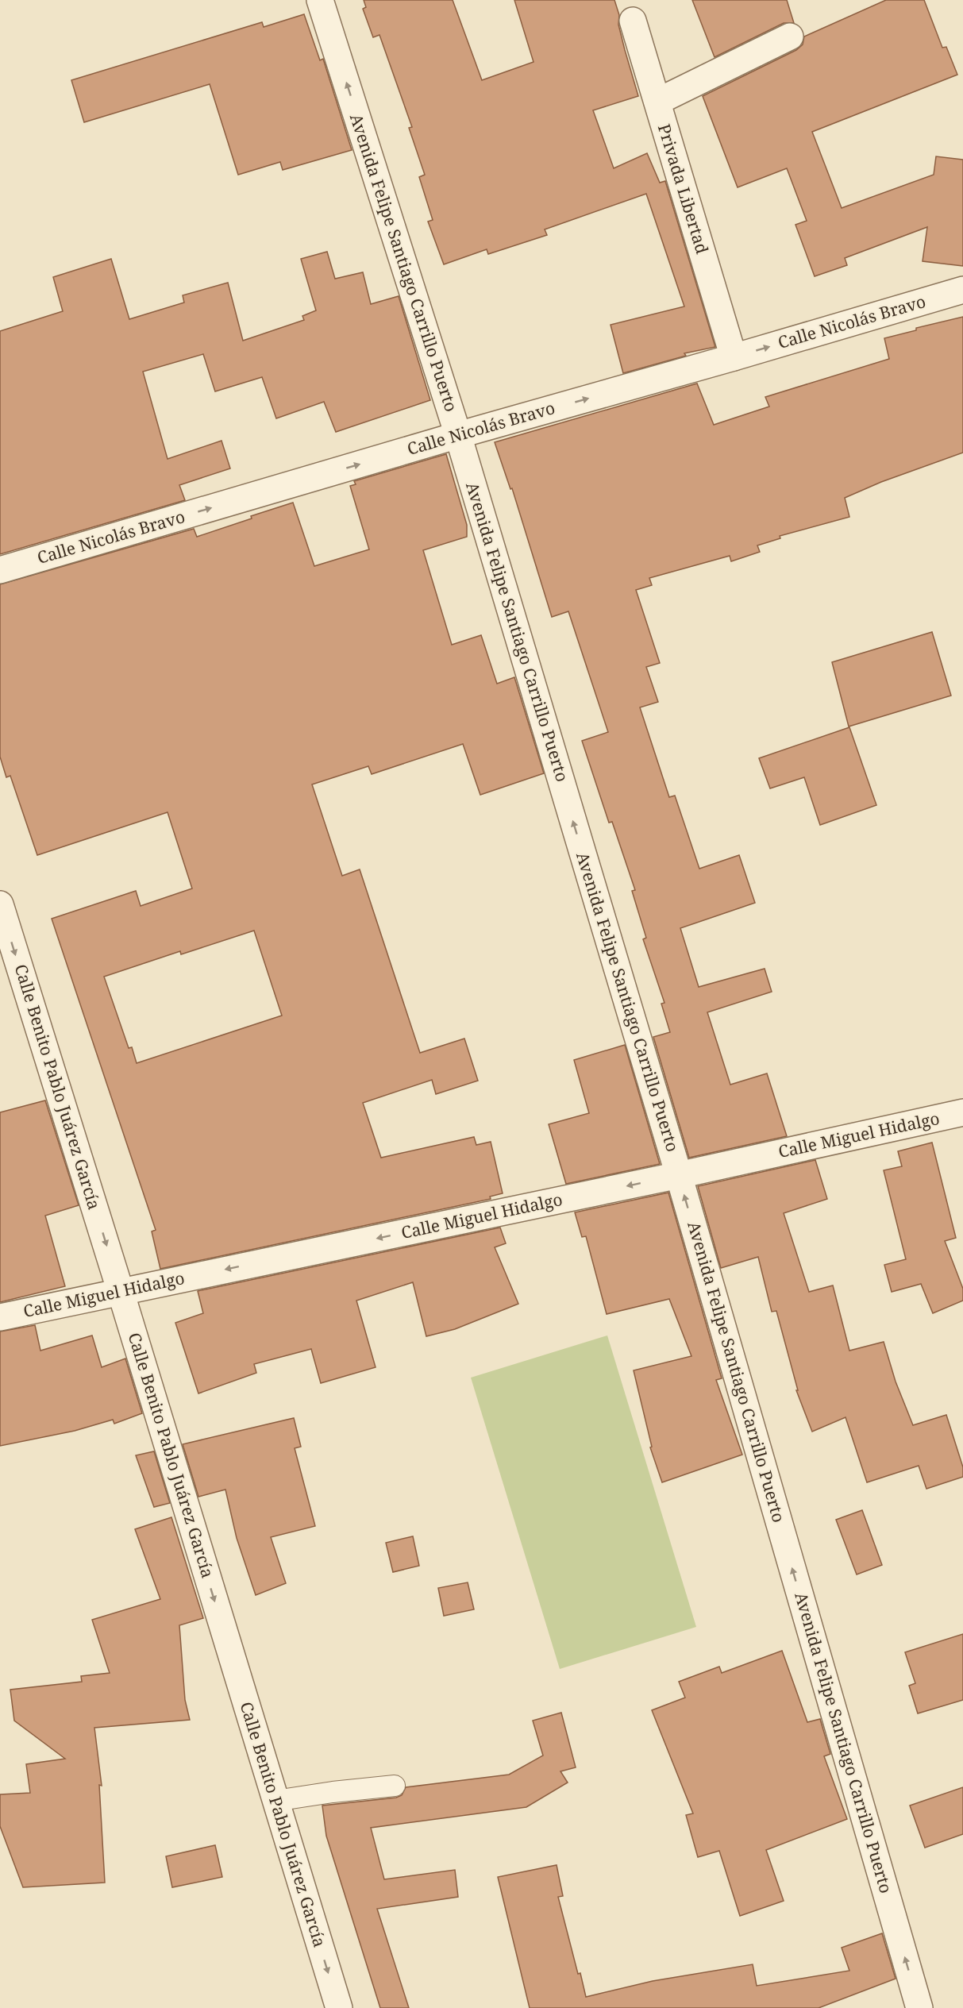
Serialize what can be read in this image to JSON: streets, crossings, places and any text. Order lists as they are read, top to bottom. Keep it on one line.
{"streets":{"street":["Privada Libertad","Avenida Felipe Santiago Carrillo Puerto","Calle Nicolás Bravo","Calle Benito Pablo Juárez García","Calle Miguel Hidalgo"]},"crossings":[["Privada Libertad","Calle Nicolás Bravo"],["Avenida Felipe Santiago Carrillo Puerto","Calle Nicolás Bravo"],["Avenida Felipe Santiago Carrillo Puerto","Calle Miguel Hidalgo"],["Calle Benito Pablo Juárez García","Calle Miguel Hidalgo"]],"one_way":["Avenida Felipe Santiago Carrillo Puerto","Calle Nicolás Bravo","Calle Benito Pablo Juárez García","Calle Miguel Hidalgo"]}
